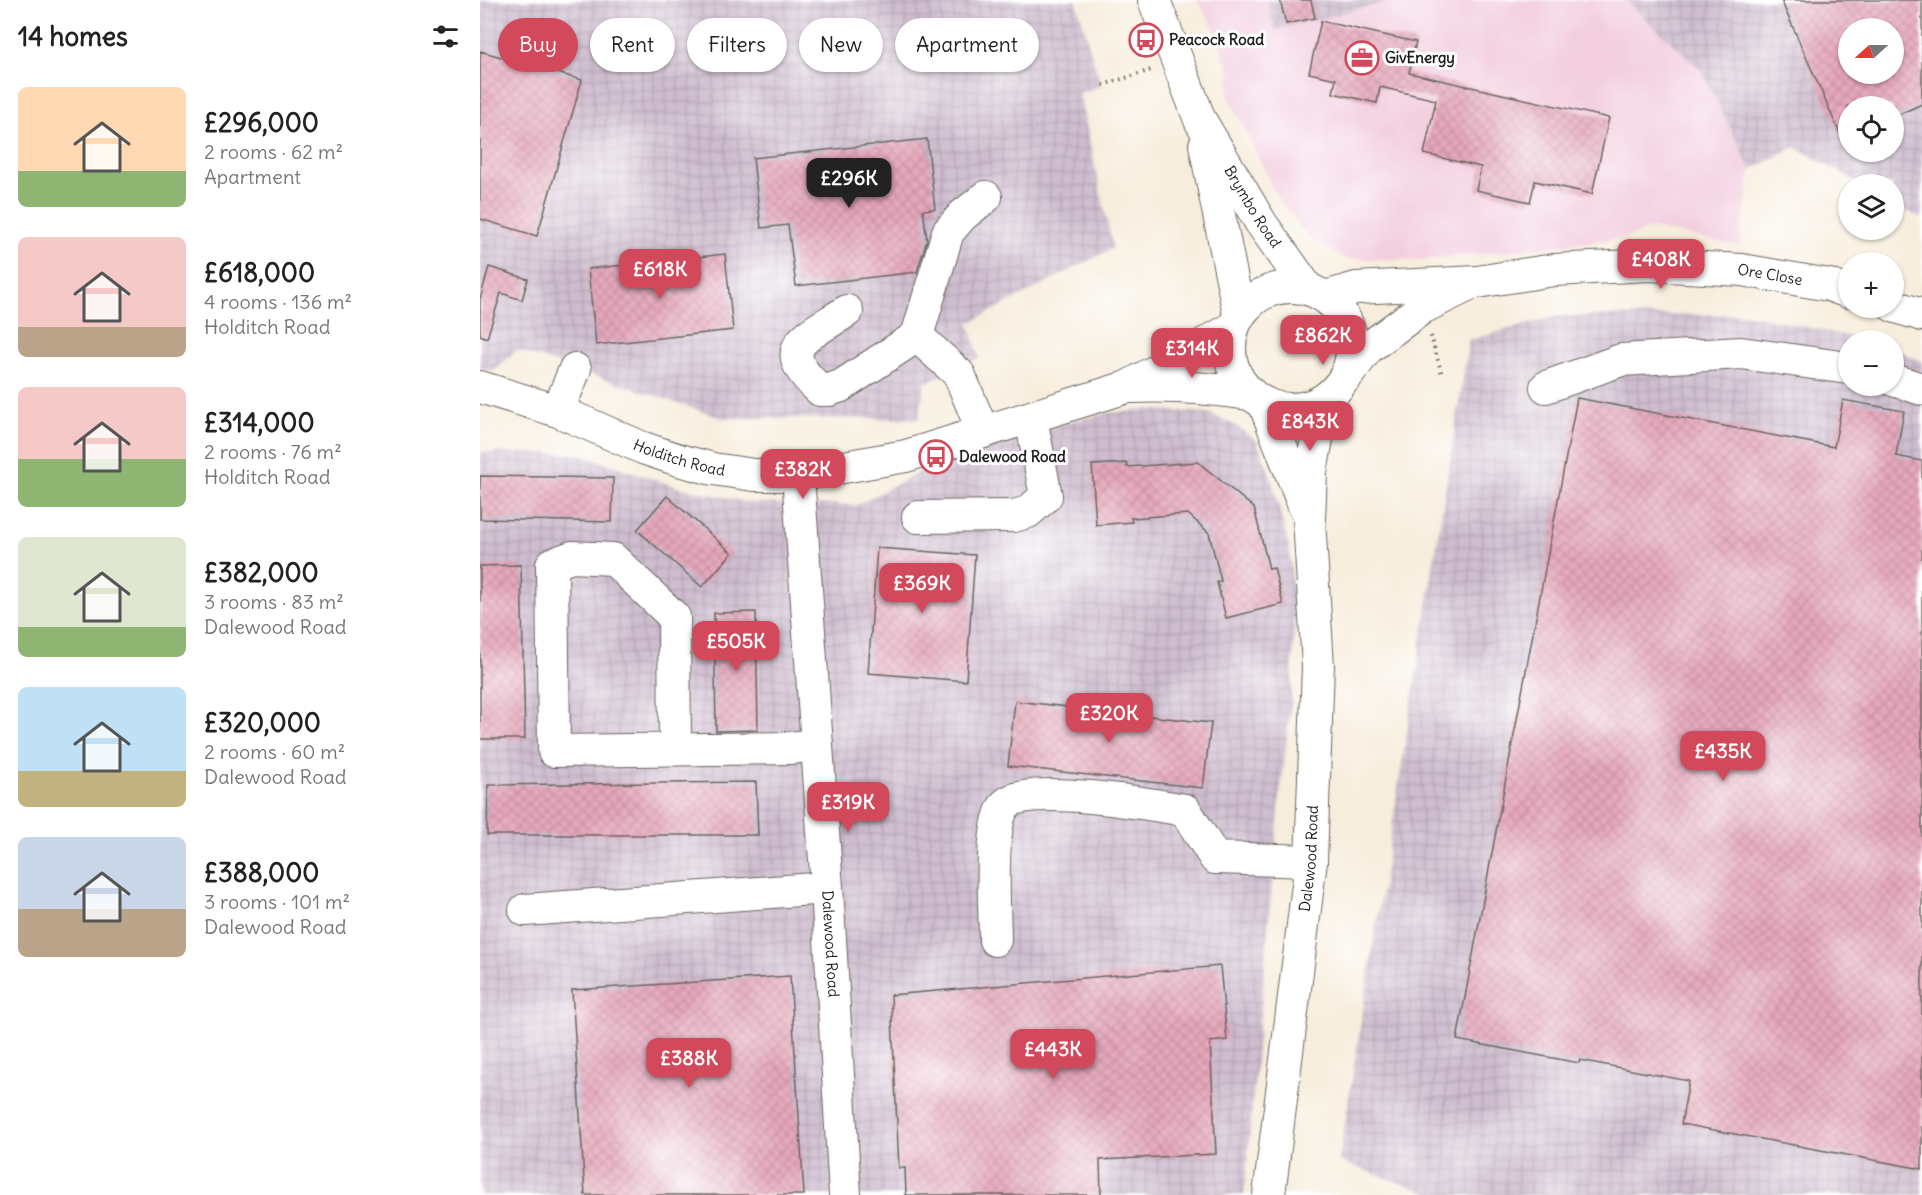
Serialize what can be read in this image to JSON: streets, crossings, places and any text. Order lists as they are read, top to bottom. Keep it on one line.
{"streets":{"street":["Brymbo Road","Ore Close","Holditch Road","Dalewood Road"]},"crossings":[["Brymbo Road","Ore Close"],["Brymbo Road","Holditch Road"],["Brymbo Road","Dalewood Road"],["Ore Close","Holditch Road"],["Ore Close","Dalewood Road"],["Holditch Road","Dalewood Road"]],"places":{"bus stop":["Peacock Road","Dalewood Road"],"office":["GivEnergy"]},"north":"left","page":{"heading":"14 homes","map_buttons":["+","−"],"chip":["Buy","Rent","Filters","New","Apartment"],"list":[{"name":"£296,000","note":"2 rooms · 62 m² · Apartment"},{"name":"£618,000","note":"4 rooms · 136 m² · Holditch Road"},{"name":"£314,000","note":"2 rooms · 76 m² · Holditch Road"},{"name":"£382,000","note":"3 rooms · 83 m² · Dalewood Road"},{"name":"£320,000","note":"2 rooms · 60 m² · Dalewood Road"},{"name":"£388,000","note":"3 rooms · 101 m² · Dalewood Road"}],"price":["£296K","£408K","£618K","£862K","£314K","£843K","£382K","£369K","£505K","£320K","£435K","£319K","£443K","£388K"]}}
